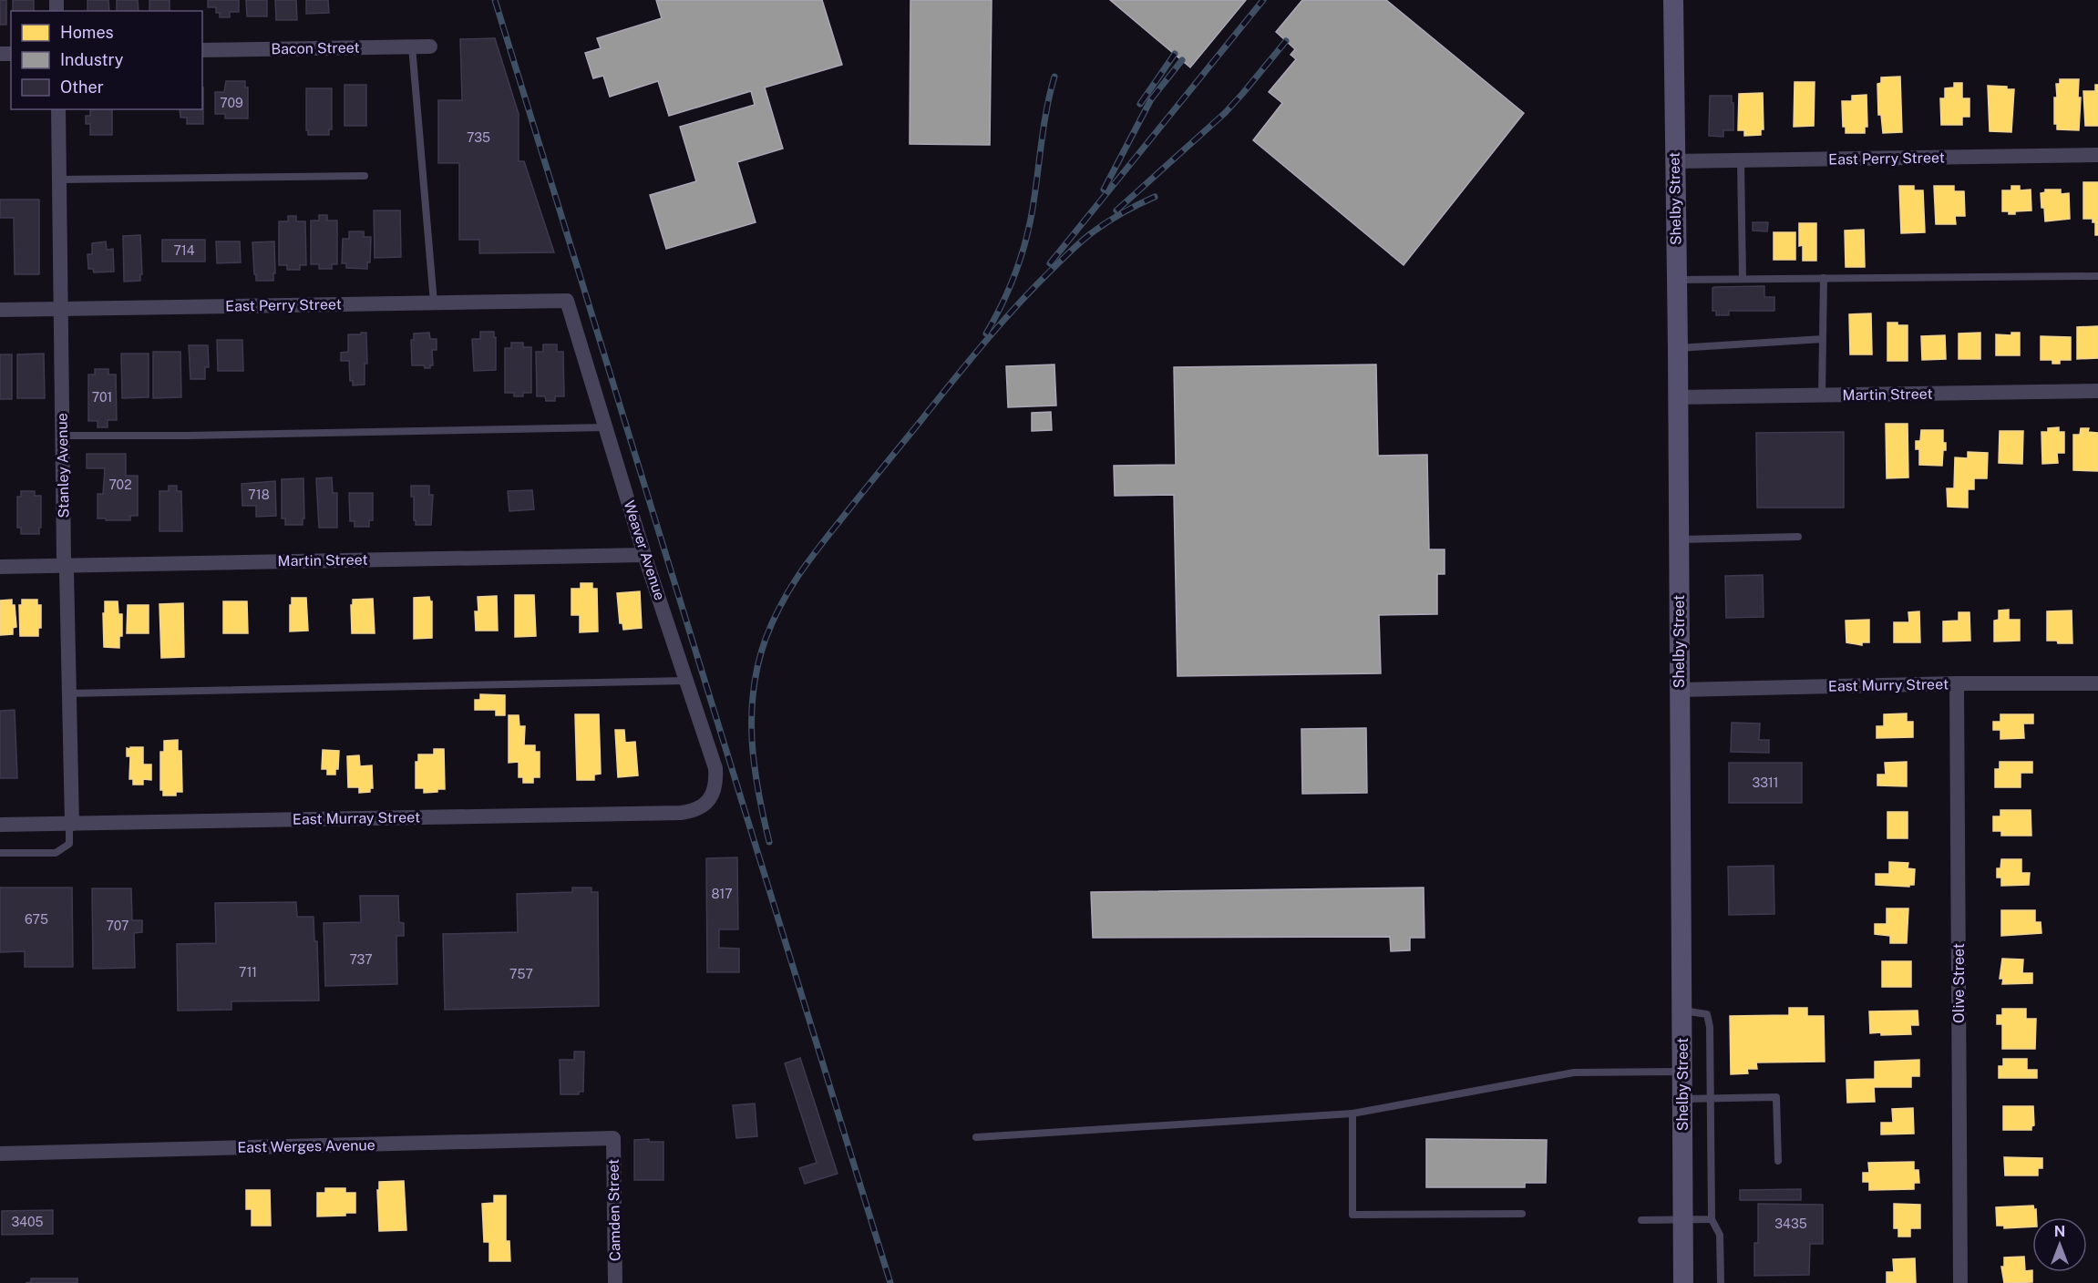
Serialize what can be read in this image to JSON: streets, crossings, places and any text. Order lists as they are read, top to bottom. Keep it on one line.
{"streets":{"main road":["Shelby Street"],"street":["Bacon Street","East Perry Street","Martin Street","Stanley Avenue","Weaver Avenue","East Murry Street","East Murray Street","Olive Street","East Werges Avenue","Camden Street"]},"crossings":[["East Perry Street","Shelby Street"],["East Perry Street","Stanley Avenue"],["East Perry Street","Weaver Avenue"],["Shelby Street","Martin Street"],["Shelby Street","East Murry Street"],["Martin Street","Stanley Avenue"],["Martin Street","Weaver Avenue"],["Stanley Avenue","East Murray Street"],["Weaver Avenue","East Murray Street"],["East Murry Street","Olive Street"],["East Werges Avenue","Camden Street"]],"house_numbers":["709","735","714","701","702","718","3311","817","675","707","737","711","757","3405","3435"],"legend":["Homes","Industry","Other"],"north":"top"}
